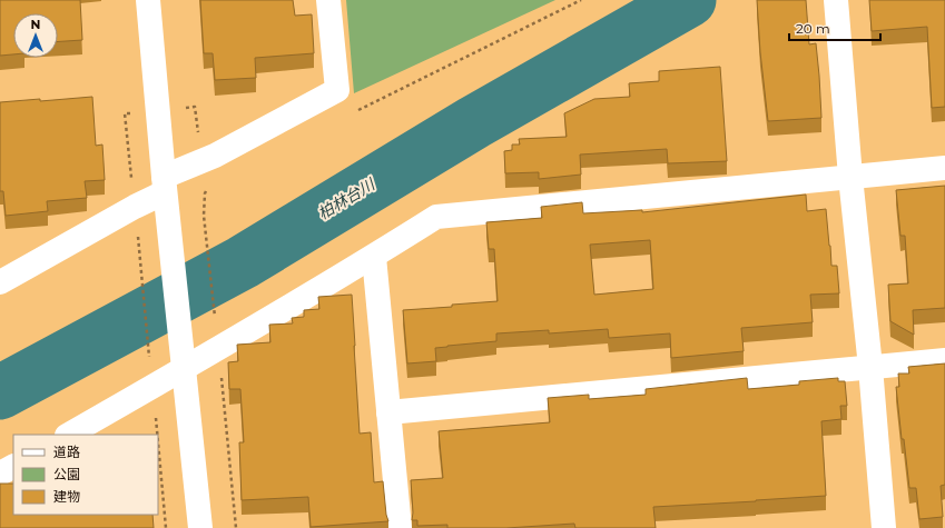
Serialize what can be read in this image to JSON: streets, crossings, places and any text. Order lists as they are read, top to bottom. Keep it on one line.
{"water":["柏林台川"],"legend":["道路","公園","建物"],"scale_bar":"20 m","north":"top"}
